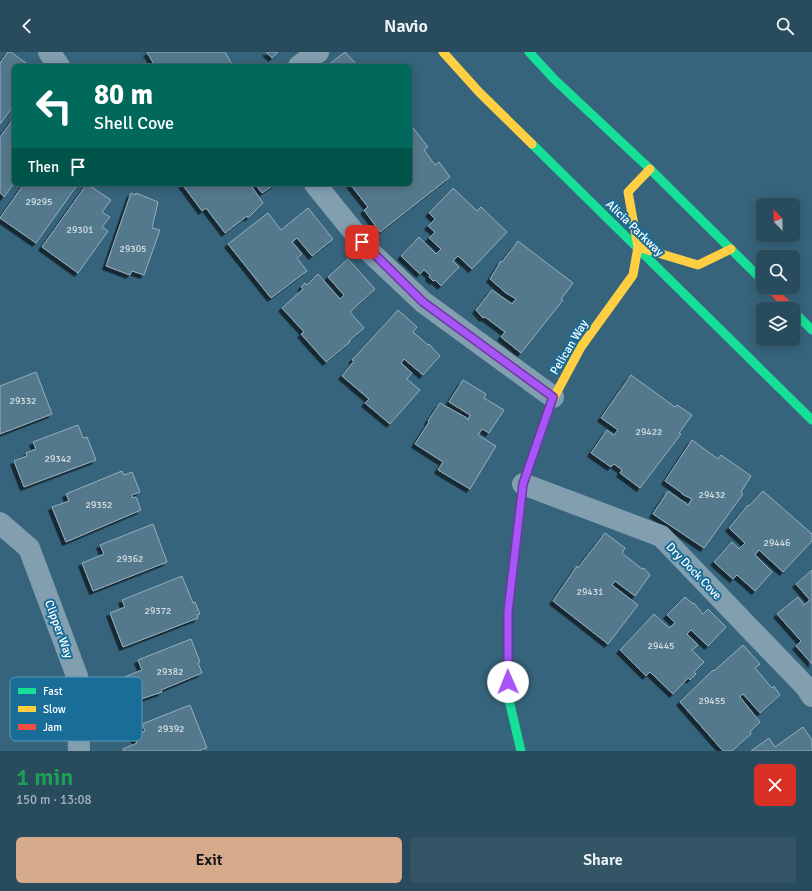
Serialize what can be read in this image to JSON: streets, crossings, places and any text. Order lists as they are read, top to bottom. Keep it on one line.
{"streets":{"main road":["Alicia Parkway","Pelican Way"],"street":["Dry Dock Cove","Clipper Way"]},"crossings":[["Alicia Parkway","Pelican Way"],["Pelican Way","Dry Dock Cove"]],"house_numbers":["29295","29301","29305","29332","29422","29342","29432","29352","29446","29362","29431","29372","29445","29382","29455","29392"],"legend":["Fast","Slow","Jam"],"north":"top left","page":{"header":"Navio","turn":["80 m","Shell Cove"],"then":"Then","heading":["1 min","150 m · 13:08"],"buttons":["Exit","Share"]}}
